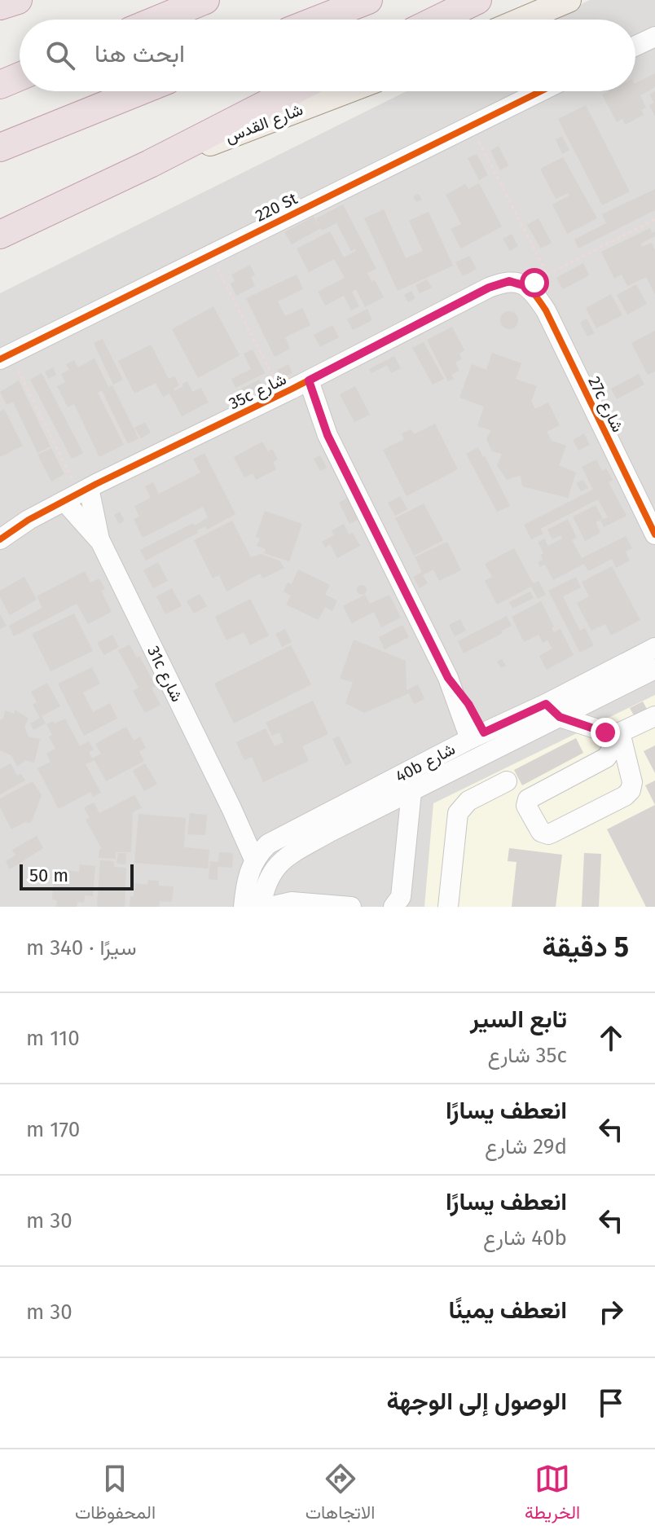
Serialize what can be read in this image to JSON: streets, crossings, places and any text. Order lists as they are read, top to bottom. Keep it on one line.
{"streets":{"main road":["شارع القدس"],"street":["220 St","35c شارع","27c شارع","31c شارع","40b شارع"]},"crossings":[["35c شارع","27c شارع"],["35c شارع","31c شارع"],["31c شارع","40b شارع"]],"scale_bar":"50 m","page":{"search":"ابحث هنا","scale":"50 m","heading":["5 دقيقة","سيرًا · 340 m"],"list":[["تابع السير","35c شارع","110 m"],["انعطف يسارًا","29d شارع","170 m"],["انعطف يسارًا","40b شارع","30 m"],["انعطف يمينًا","30 m"],"الوصول إلى الوجهة"],"nav":["الخريطة","الاتجاهات","المحفوظات"]}}
